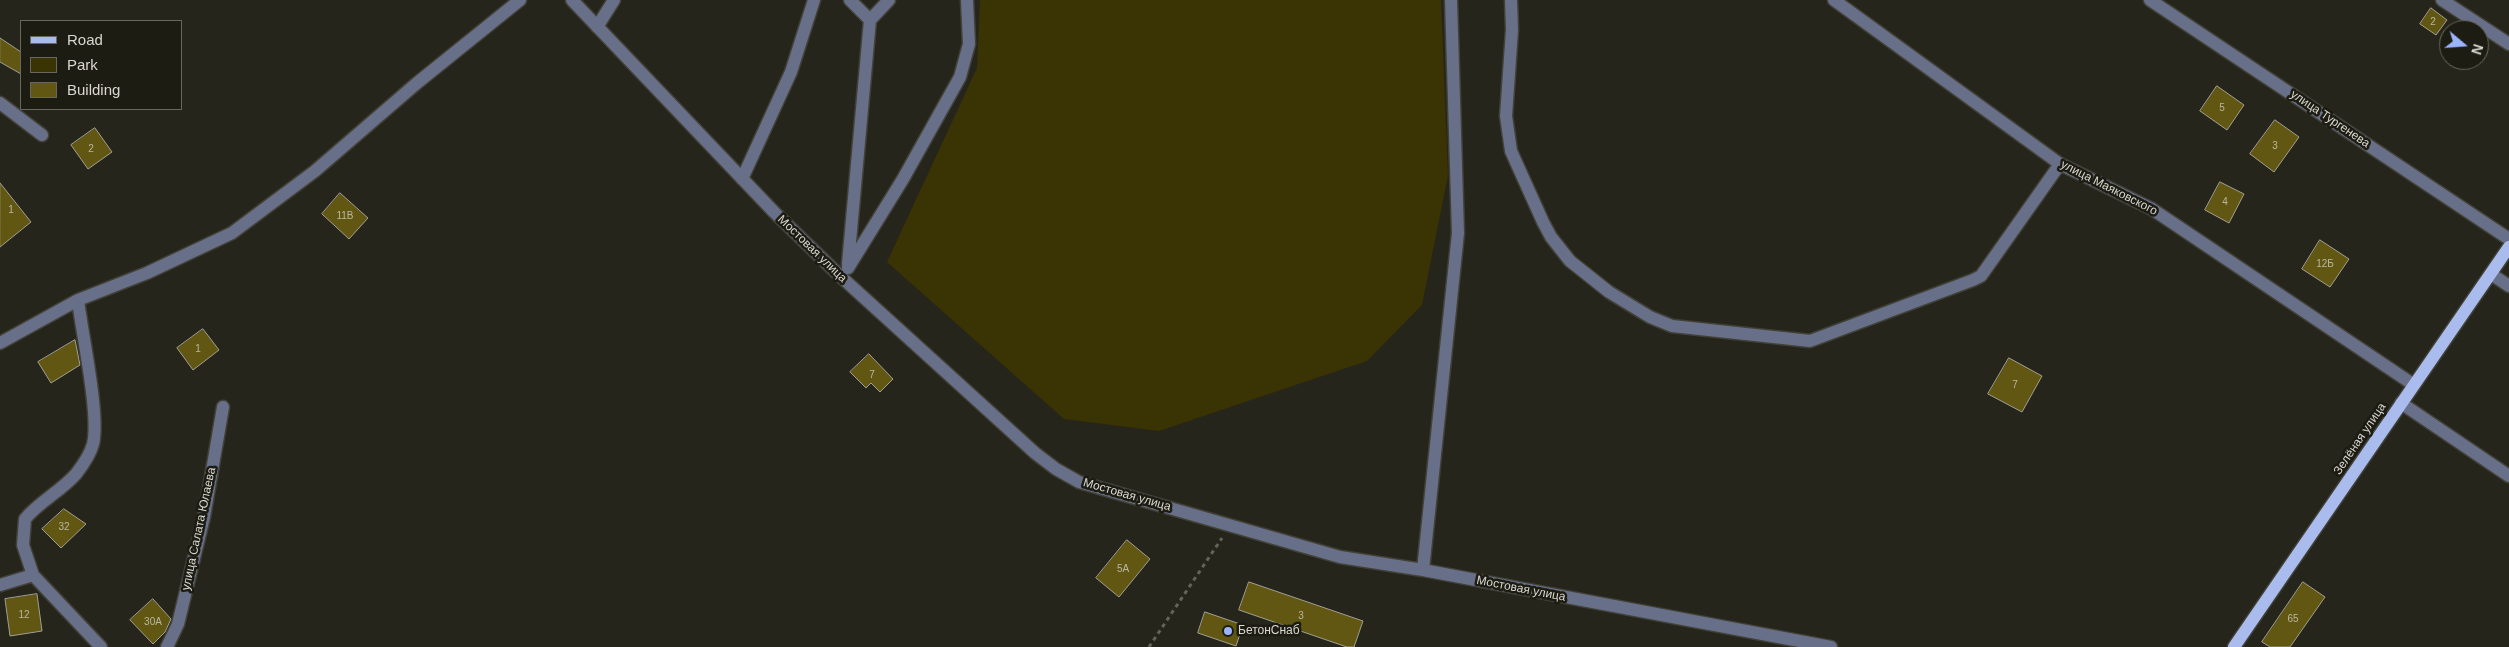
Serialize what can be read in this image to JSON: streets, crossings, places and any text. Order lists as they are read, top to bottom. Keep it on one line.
{"streets":{"main road":["Зелёная улица"],"street":["улица Тургенева","улица Маяковского","Мостовая улица","улица Салата Юлаева"]},"crossings":[["улица Маяковского","Зелёная улица"]],"places":["БетонСнаб"],"house_numbers":["2","5","3","2","4","1","11В","12Б","1","7","7","32","5А","12","3","65","30А"],"legend":["Road","Park","Building"],"north":"right"}
